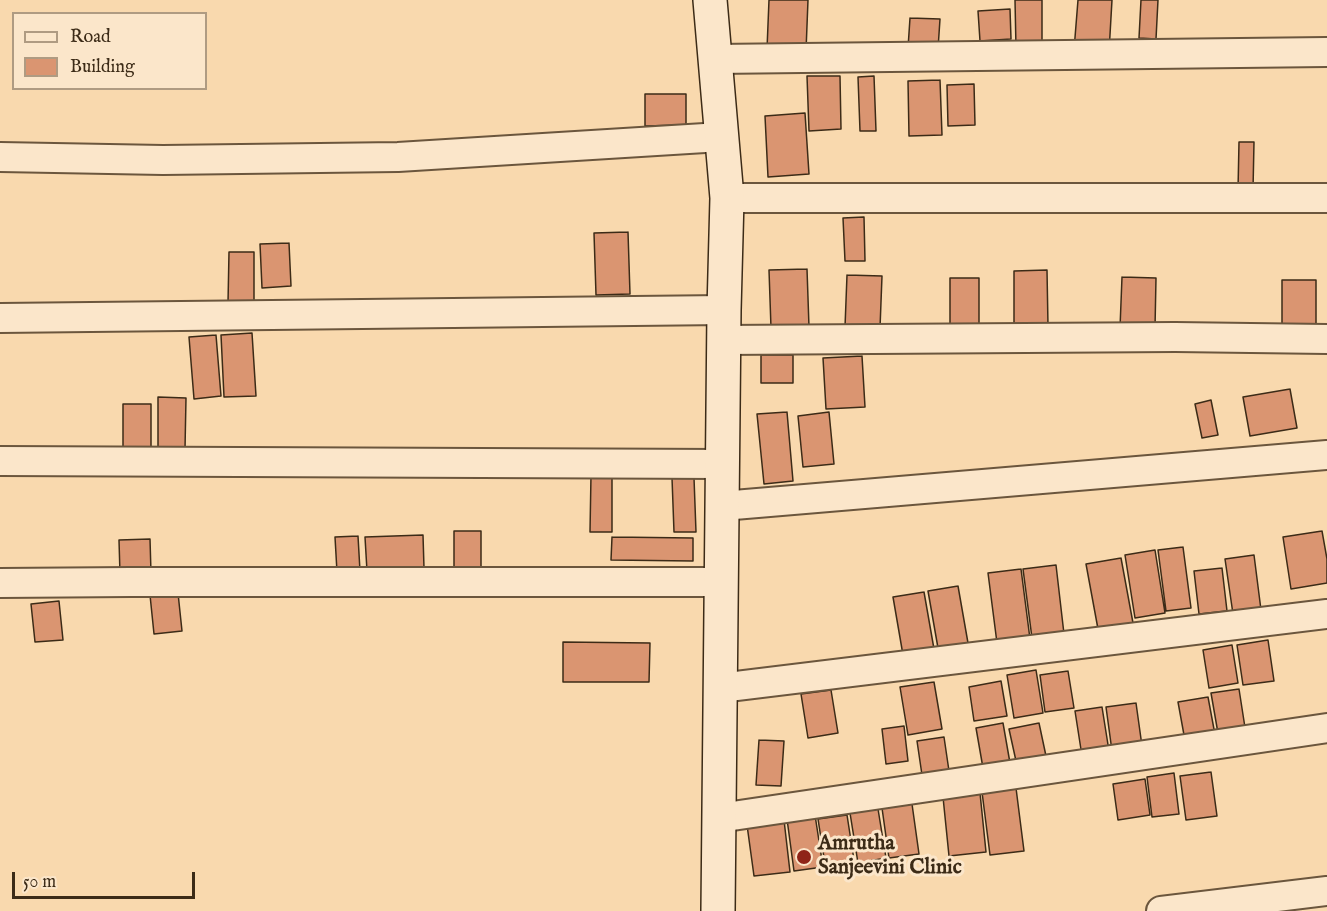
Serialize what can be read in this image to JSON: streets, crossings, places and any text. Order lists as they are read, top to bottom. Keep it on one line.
{"places":["Amrutha Sanjeevini Clinic"],"legend":["Road","Building"],"scale_bar":"50 m"}
